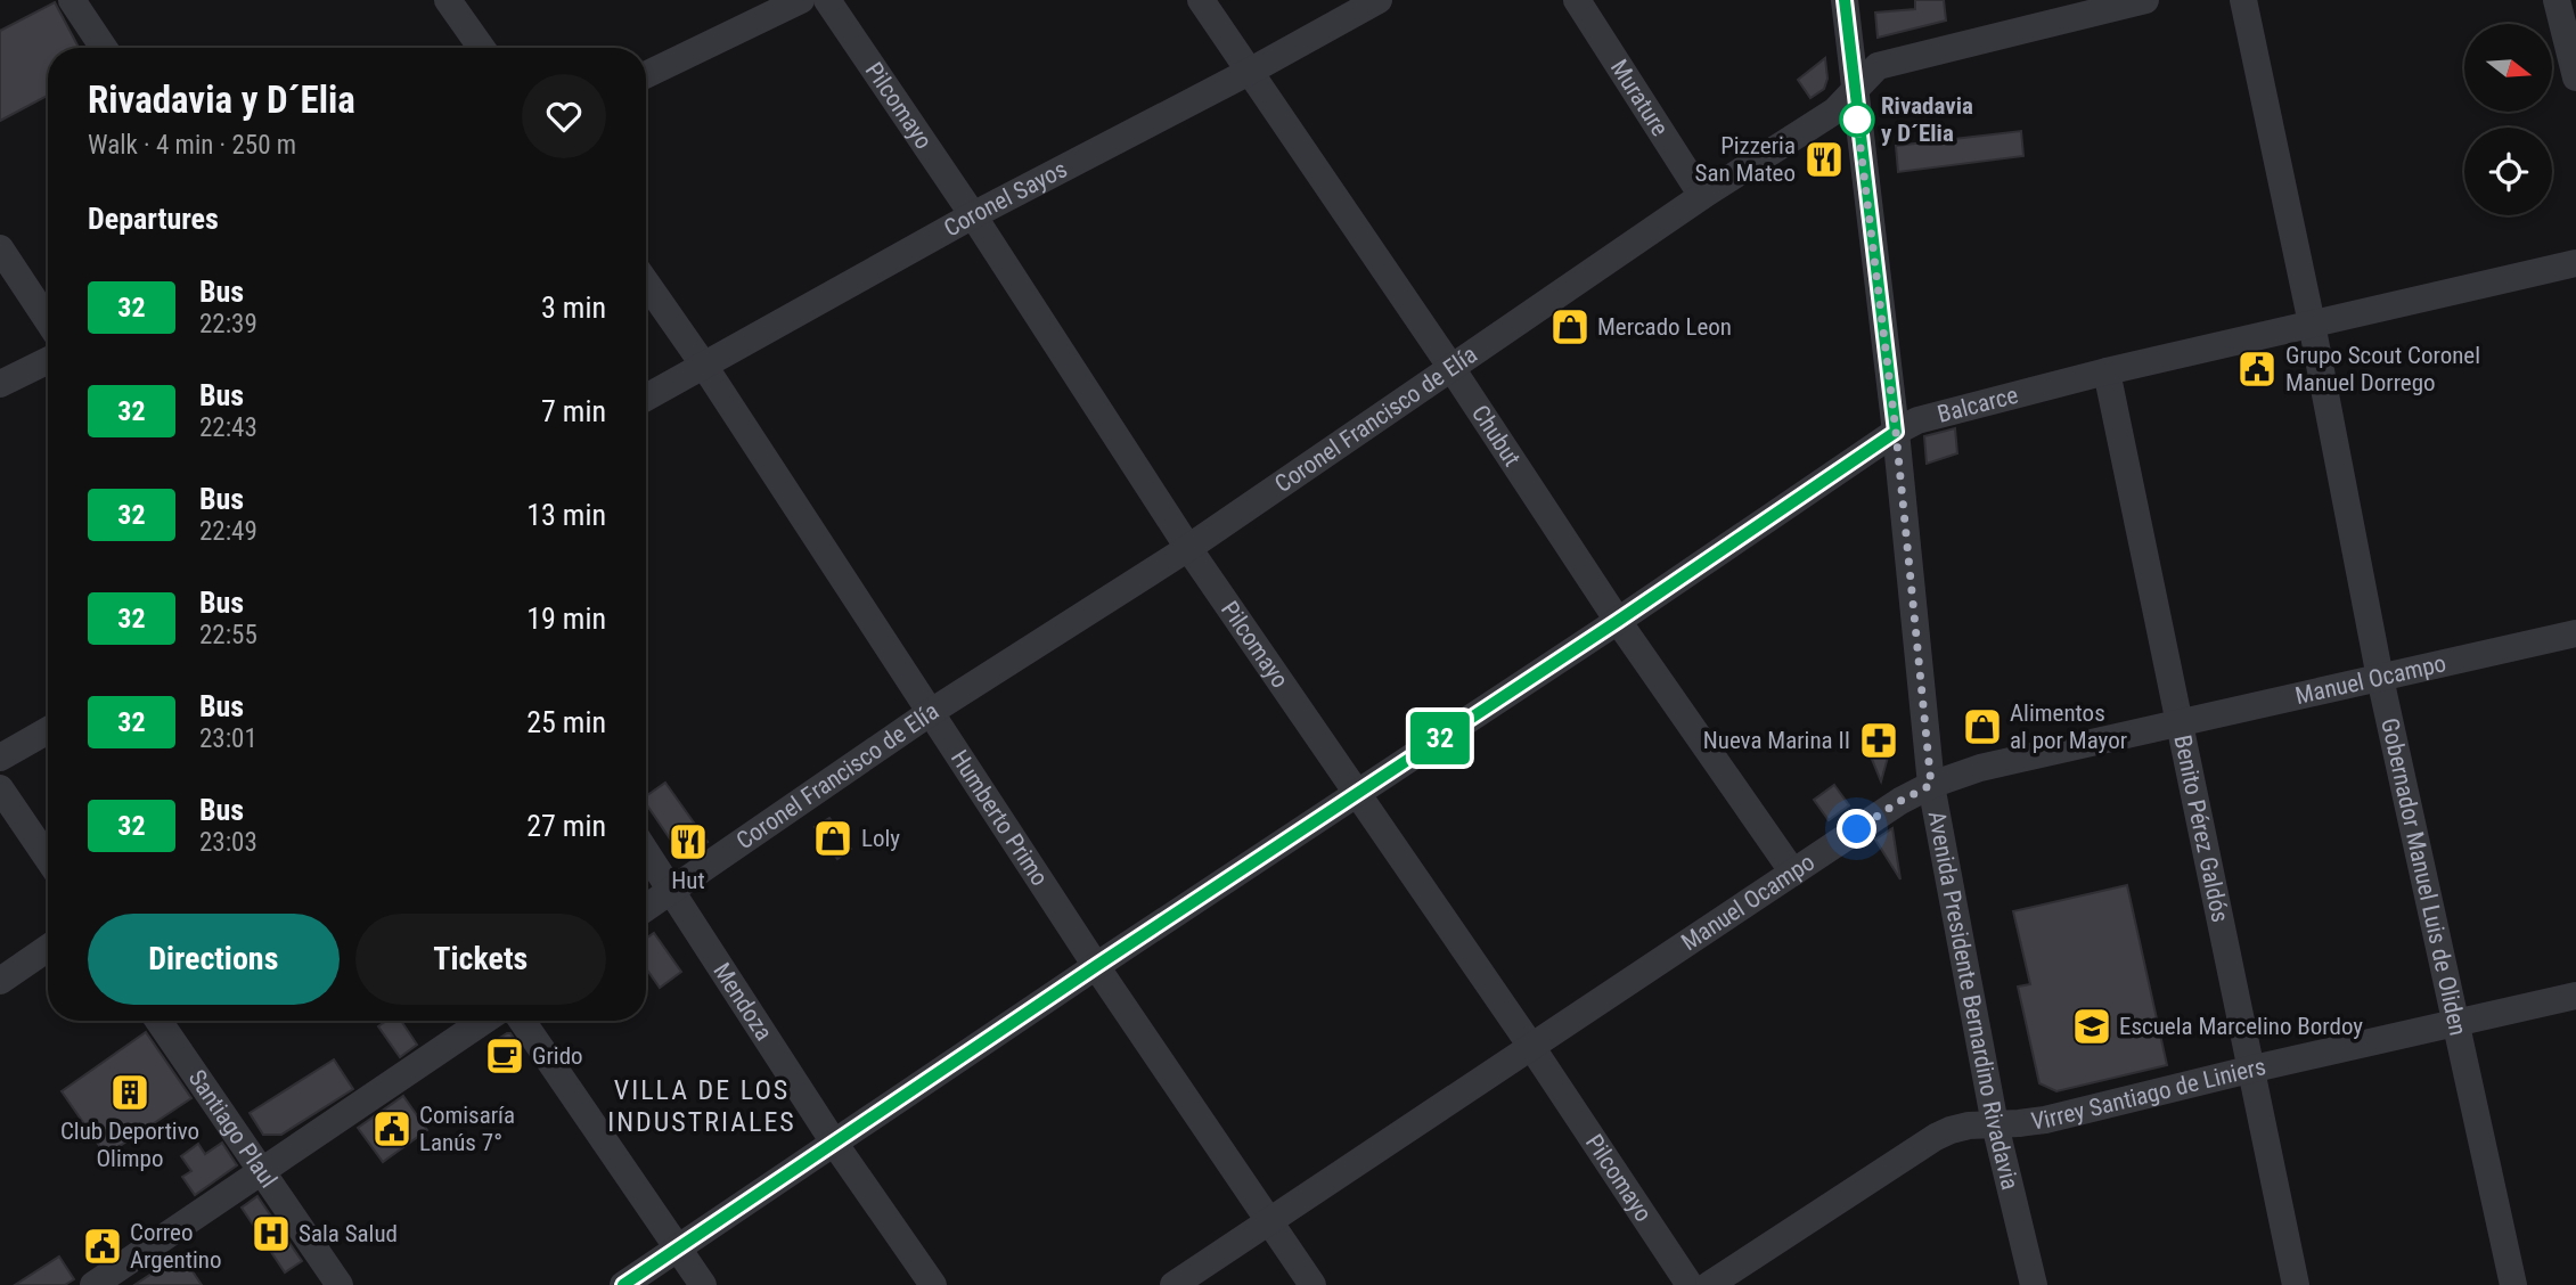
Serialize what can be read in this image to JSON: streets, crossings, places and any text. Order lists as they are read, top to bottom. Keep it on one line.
{"streets":{"street":["Murature","Pilcomayo","Coronel Sayos","Balcarce","Coronel Francisco de Elía","Chubut","Manuel Ocampo","Humberto Primo","Benito Pérez Galdós","Gobernador Manuel Luis de Oliden","Avenida Presidente Bernardino Rivadavia","Mendoza","Virrey Santiago de Liniers","Santiago Plaul"]},"crossings":[["Murature","Coronel Francisco de Elía"],["Pilcomayo","Coronel Sayos"],["Pilcomayo","Balcarce"],["Pilcomayo","Coronel Francisco de Elía"],["Pilcomayo","Manuel Ocampo"],["Coronel Sayos","Chubut"],["Coronel Sayos","Humberto Primo"],["Balcarce","Chubut"],["Balcarce","Humberto Primo"],["Balcarce","Benito Pérez Galdós"],["Balcarce","Gobernador Manuel Luis de Oliden"],["Balcarce","Avenida Presidente Bernardino Rivadavia"],["Balcarce","Mendoza"],["Coronel Francisco de Elía","Chubut"],["Coronel Francisco de Elía","Humberto Primo"],["Coronel Francisco de Elía","Avenida Presidente Bernardino Rivadavia"],["Coronel Francisco de Elía","Mendoza"],["Chubut","Manuel Ocampo"],["Manuel Ocampo","Humberto Primo"],["Manuel Ocampo","Benito Pérez Galdós"],["Manuel Ocampo","Gobernador Manuel Luis de Oliden"],["Manuel Ocampo","Avenida Presidente Bernardino Rivadavia"],["Benito Pérez Galdós","Virrey Santiago de Liniers"],["Gobernador Manuel Luis de Oliden","Virrey Santiago de Liniers"],["Avenida Presidente Bernardino Rivadavia","Virrey Santiago de Liniers"]],"districts":["VILLA DE LOS INDUSTRIALES"],"places":{"other":["Rivadavia y D´Elia"],"restaurant":["Pizzeria San Mateo","Hut"],"shop":["Mercado Leon","Alimentos al por Mayor","Loly"],"public building":["Grupo Scout Coronel Manuel Dorrego","Comisaría Lanús 7°","Correo Argentino"],"pharmacy":["Nueva Marina II"],"school or university":["Escuela Marcelino Bordoy"],"cafe":["Grido"],"building":["Club Deportivo Olimpo"],"hospital":["Sala Salud"]},"lines":["bus line 32"],"north":"right","page":{"on_map":"32","heading":[["Rivadavia y D´Elia","Walk · 4 min · 250 m"],"Departures"],"list":[{"mark":"32","name":"Bus","note":"22:39","value":"3 min"},{"mark":"32","name":"Bus","note":"22:43","value":"7 min"},{"mark":"32","name":"Bus","note":"22:49","value":"13 min"},{"mark":"32","name":"Bus","note":"22:55","value":"19 min"},{"mark":"32","name":"Bus","note":"23:01","value":"25 min"},{"mark":"32","name":"Bus","note":"23:03","value":"27 min"}],"buttons":["Directions","Tickets"]}}
